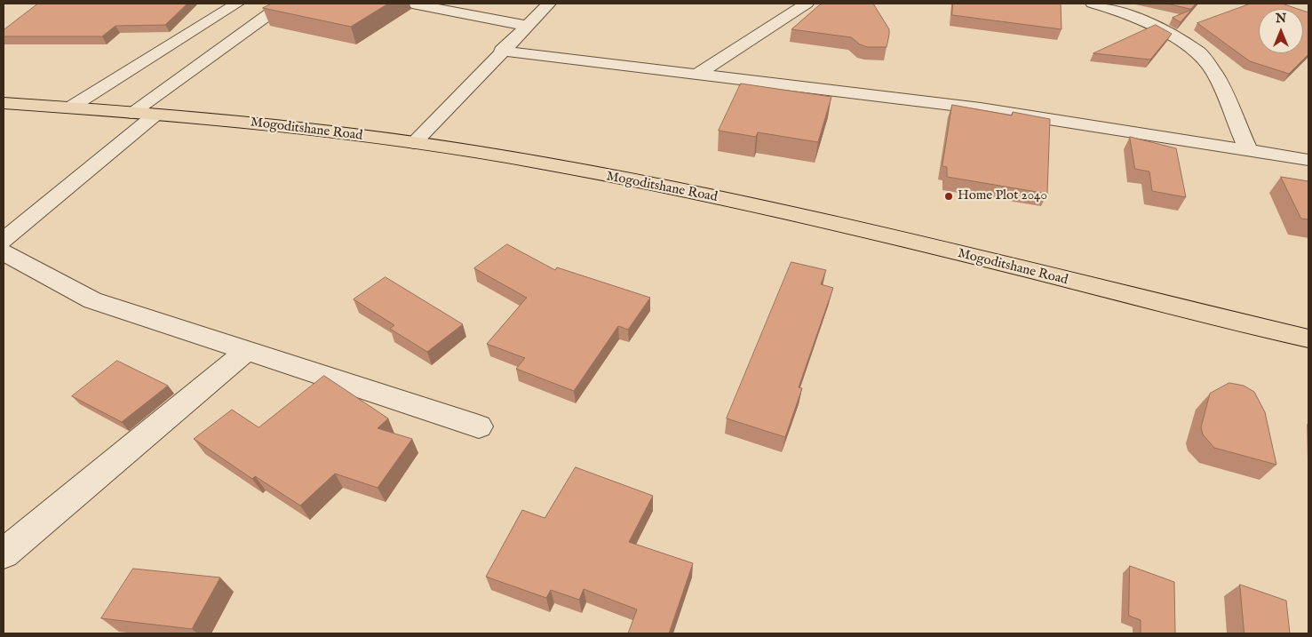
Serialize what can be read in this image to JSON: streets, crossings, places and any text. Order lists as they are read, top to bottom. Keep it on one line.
{"streets":{"main road":["Mogoditshane Road"]},"places":["Home Plot 2040"],"north":"top"}
